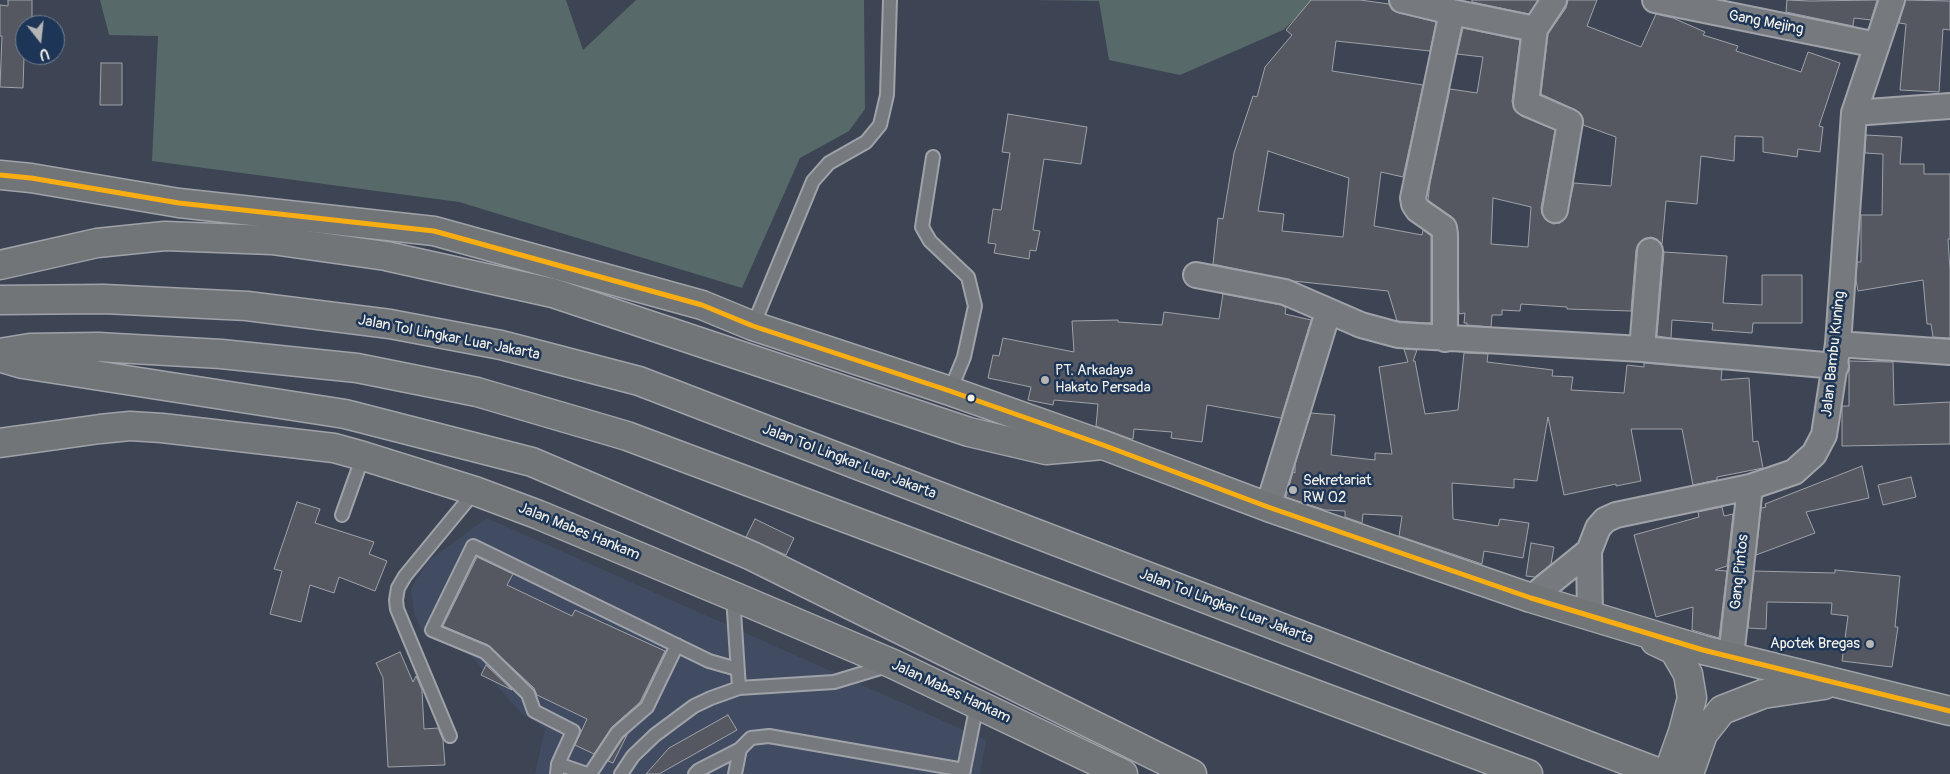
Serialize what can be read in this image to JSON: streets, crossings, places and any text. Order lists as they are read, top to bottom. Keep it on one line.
{"streets":{"main road":["Jalan Tol Lingkar Luar Jakarta","Jalan Mabes Hankam"],"street":["Gang Mejing","Jalan Bambu Kuning","Gang Pintos"]},"crossings":[["Gang Mejing","Jalan Bambu Kuning"],["Jalan Bambu Kuning","Gang Pintos"]],"places":["PT. Arkadaya Hakato Persada","Sekretariat RW 02","Apotek Bregas"],"north":"bottom"}
